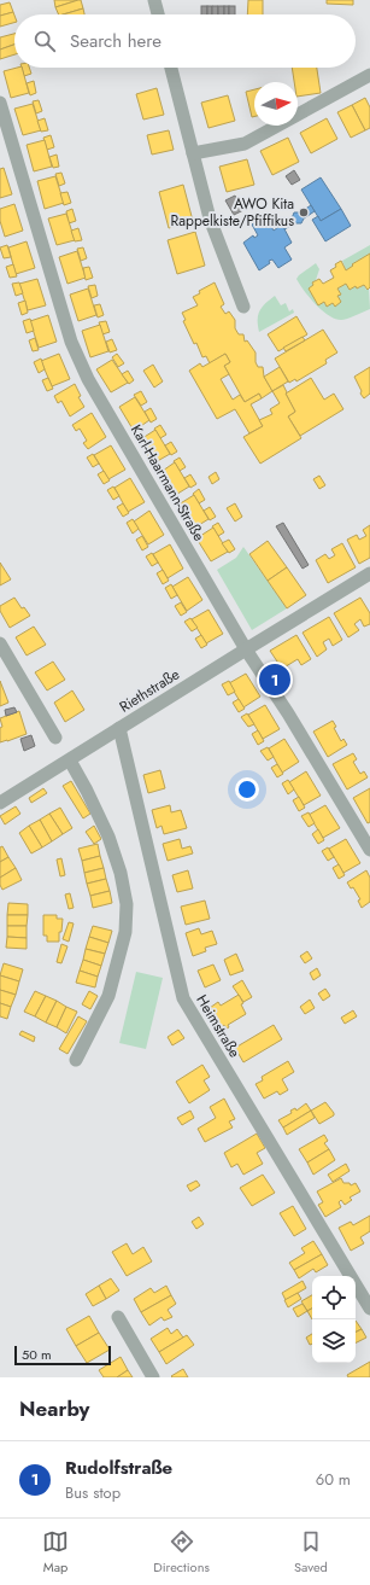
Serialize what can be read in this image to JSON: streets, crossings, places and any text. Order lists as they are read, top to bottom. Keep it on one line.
{"streets":{"street":["Karl-Haarmann-Straße","Riethstraße","Heimstraße"]},"crossings":[["Karl-Haarmann-Straße","Riethstraße"],["Riethstraße","Heimstraße"]],"places":["AWO Kita Rappelkiste/Pfiffikus"],"scale_bar":"50 m","north":"right","page":{"search":"Search here","pins":"1","scale":"50 m","heading":"Nearby","list":[{"mark":"1","name":"Rudolfstraße","note":"Bus stop","value":"60 m"}],"nav":["Map","Directions","Saved"]}}
